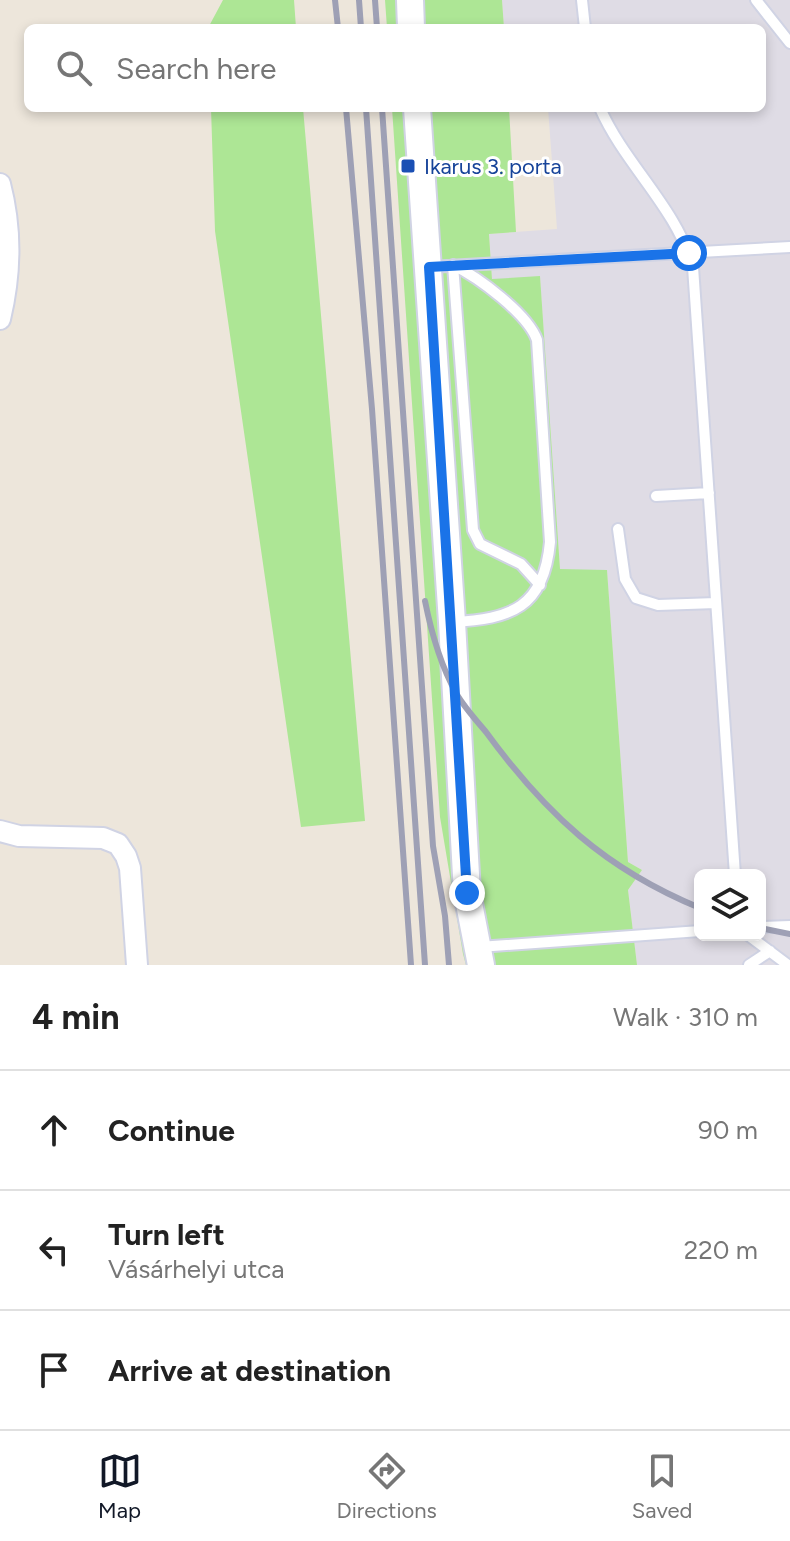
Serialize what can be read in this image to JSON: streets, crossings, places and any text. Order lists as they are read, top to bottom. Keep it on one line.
{"places":{"transit":["Ikarus 3. porta"]},"page":{"search":"Search here","heading":["4 min","Walk · 310 m"],"list":[["Continue","90 m"],["Turn left","Vásárhelyi utca","220 m"],"Arrive at destination"],"nav":["Map","Directions","Saved"]}}
